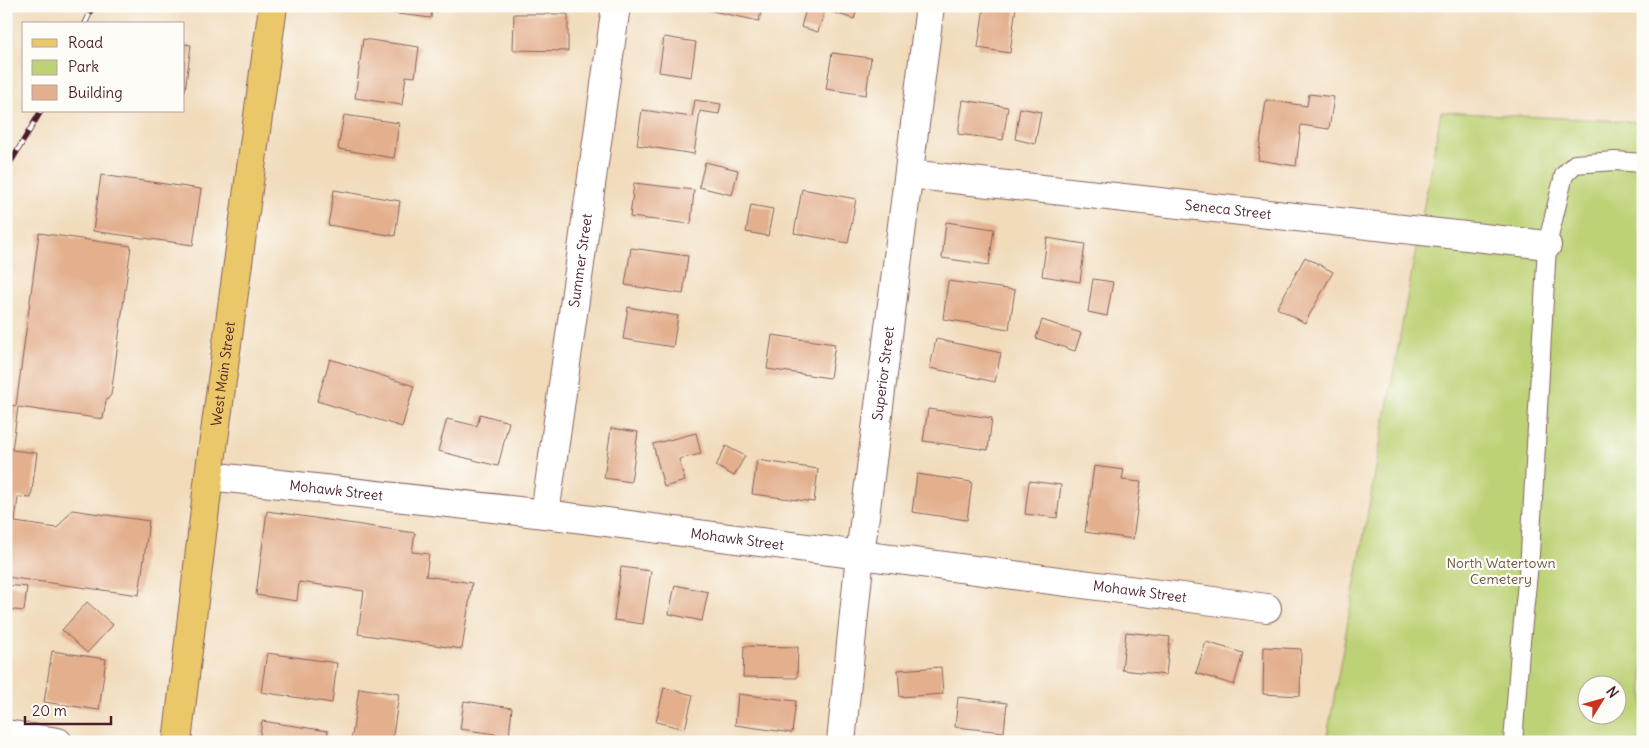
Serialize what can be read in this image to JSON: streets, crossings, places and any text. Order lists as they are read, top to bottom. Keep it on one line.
{"streets":{"main road":["West Main Street"],"street":["Seneca Street","Summer Street","Superior Street","Mohawk Street"]},"crossings":[["Seneca Street","Superior Street"],["Summer Street","Mohawk Street"],["West Main Street","Mohawk Street"],["Superior Street","Mohawk Street"]],"parks":["North Watertown Cemetery"],"legend":["Road","Park","Building"],"scale_bar":"20 m","north":"top right"}
